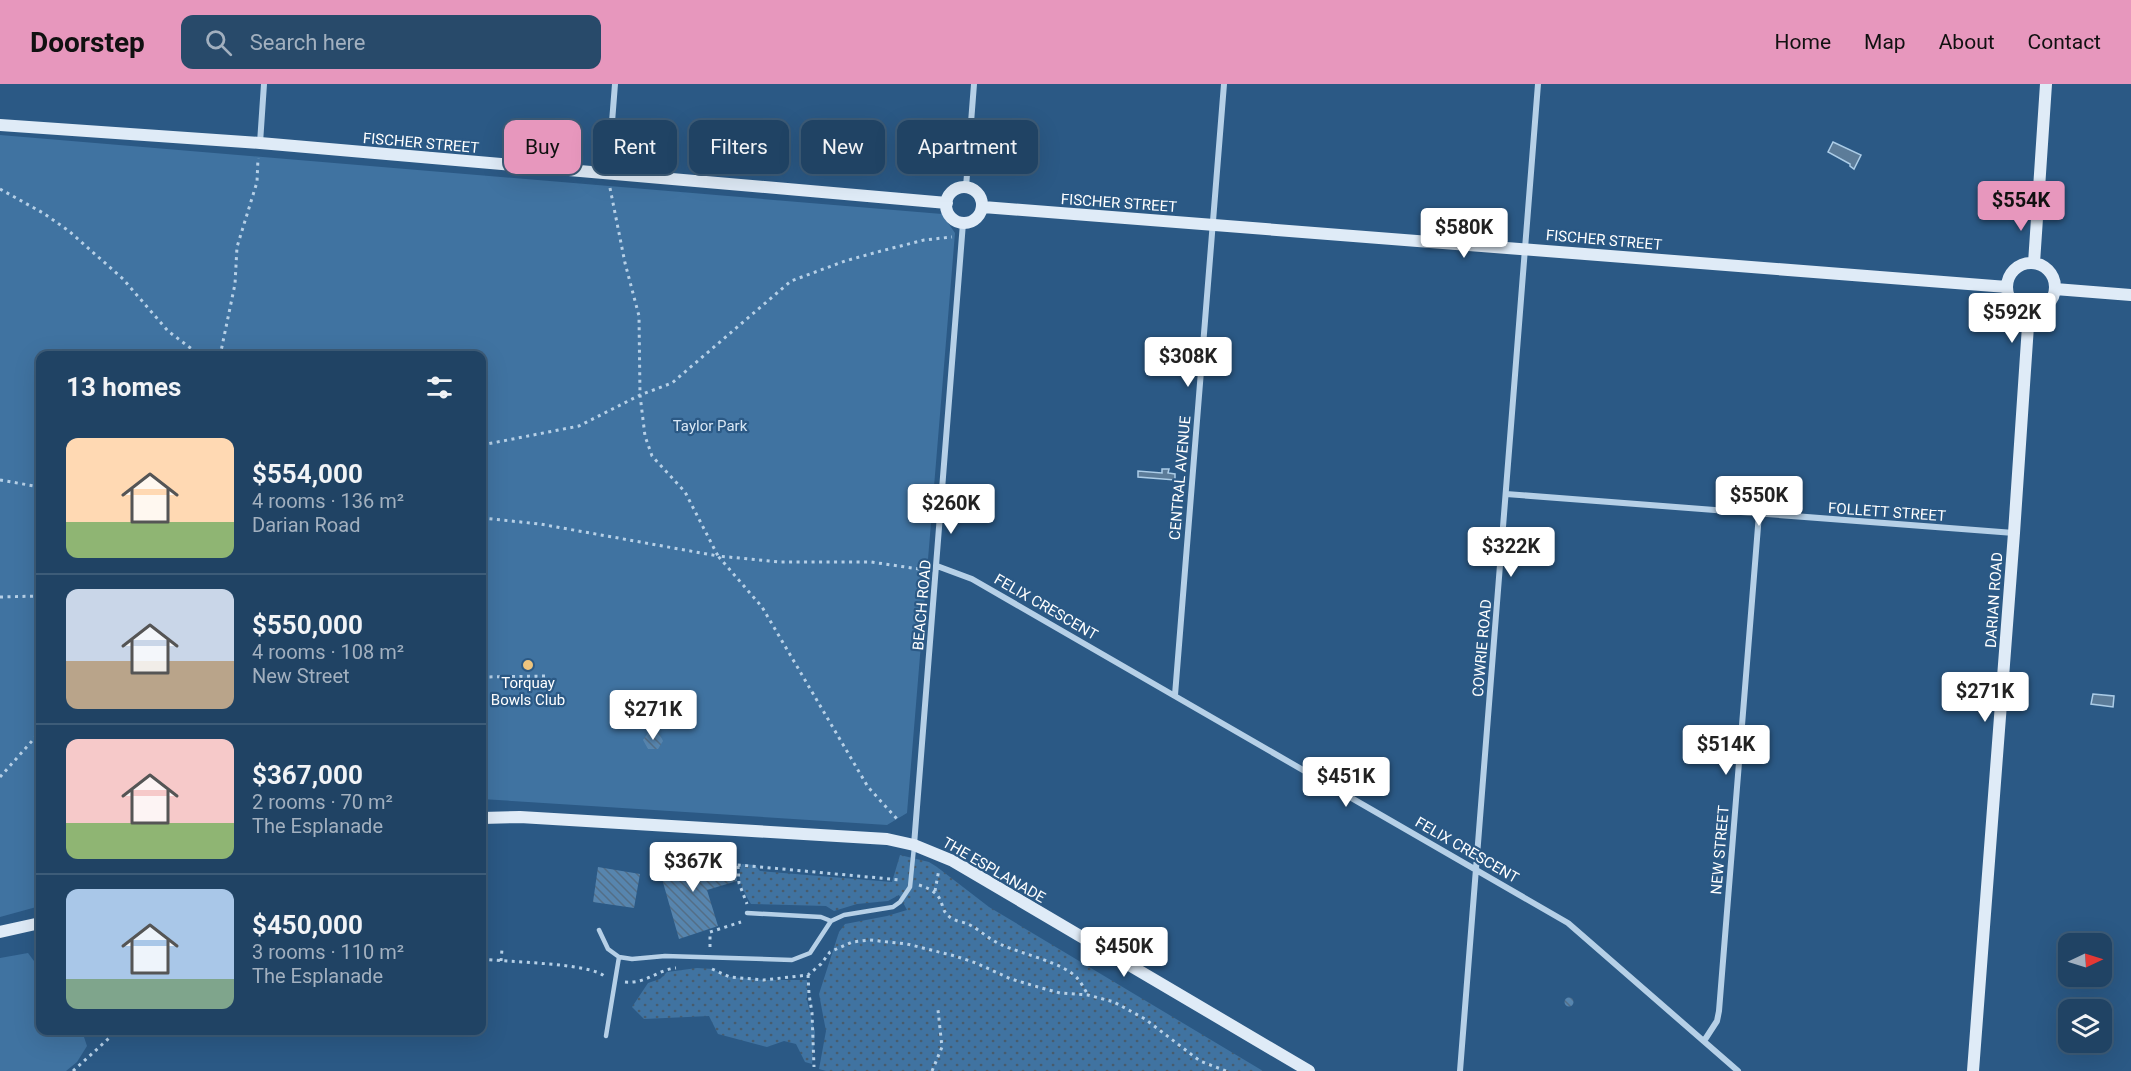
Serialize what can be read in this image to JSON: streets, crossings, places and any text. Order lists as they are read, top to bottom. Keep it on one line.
{"streets":{"street":["FISCHER STREET","CENTRAL AVENUE","FOLLETT STREET","DARIAN ROAD","BEACH ROAD","FELIX CRESCENT","COWRIE ROAD","NEW STREET","THE ESPLANADE"]},"crossings":[["FISCHER STREET","CENTRAL AVENUE"],["FISCHER STREET","DARIAN ROAD"],["FISCHER STREET","BEACH ROAD"],["FISCHER STREET","COWRIE ROAD"],["CENTRAL AVENUE","FELIX CRESCENT"],["FOLLETT STREET","DARIAN ROAD"],["FOLLETT STREET","COWRIE ROAD"],["FOLLETT STREET","NEW STREET"],["BEACH ROAD","FELIX CRESCENT"],["BEACH ROAD","THE ESPLANADE"],["FELIX CRESCENT","COWRIE ROAD"],["FELIX CRESCENT","NEW STREET"]],"parks":["Taylor Park"],"places":["Torquay Bowls Club"],"north":"right","page":{"header":"Doorstep","search":"Search here","nav":["Home","Map","About","Contact"],"chip":["Buy","Rent","Filters","New","Apartment"],"price":["$554K","$580K","$592K","$308K","$550K","$260K","$322K","$271K","$271K","$514K","$451K","$367K","$450K"],"heading":"13 homes","list":[{"name":"$554,000","note":"4 rooms · 136 m² · Darian Road"},{"name":"$550,000","note":"4 rooms · 108 m² · New Street"},{"name":"$367,000","note":"2 rooms · 70 m² · The Esplanade"},{"name":"$450,000","note":"3 rooms · 110 m² · The Esplanade"}]}}
